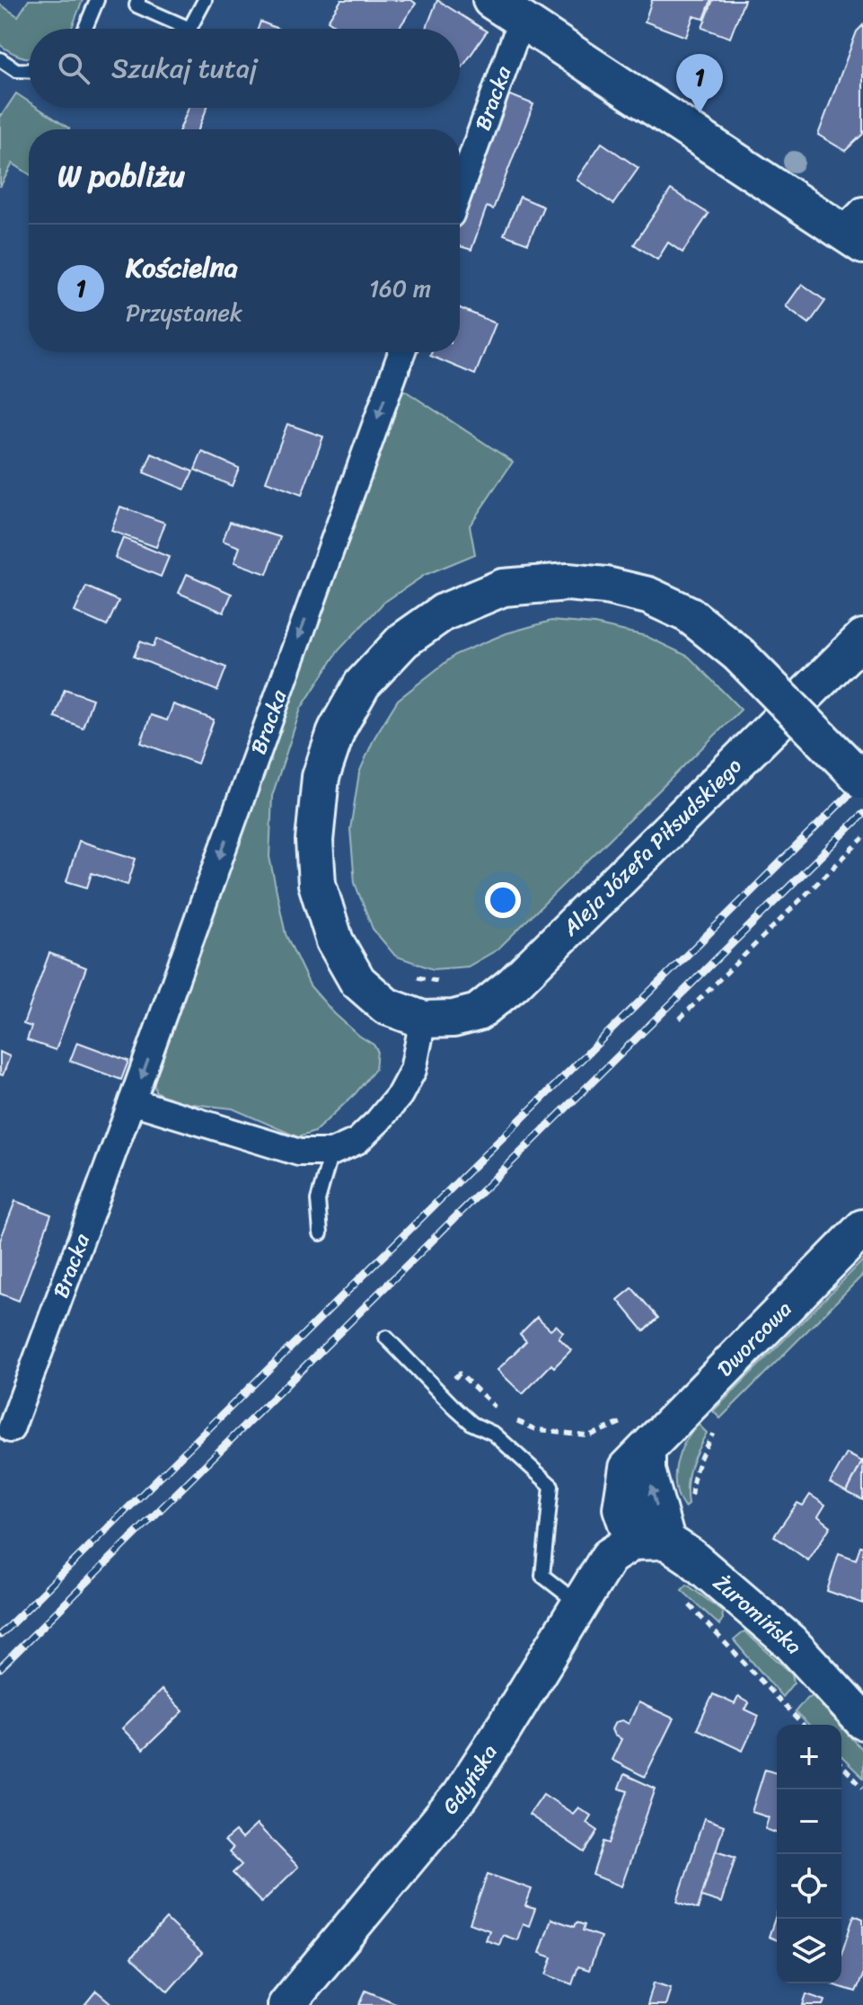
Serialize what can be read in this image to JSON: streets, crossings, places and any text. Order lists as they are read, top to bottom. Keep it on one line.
{"streets":{"main road":["Aleja Józefa Piłsudskiego","Dworcowa","Żuromińska","Gdyńska"],"street":["Bracka"]},"crossings":[["Dworcowa","Żuromińska"],["Dworcowa","Gdyńska"],["Żuromińska","Gdyńska"]],"one_way":["Bracka"],"page":{"search":"Szukaj tutaj","pins":"1","heading":"W pobliżu","list":[{"mark":"1","name":"Kościelna","note":"Przystanek","value":"160 m"}],"map_buttons":["+","−"]}}
